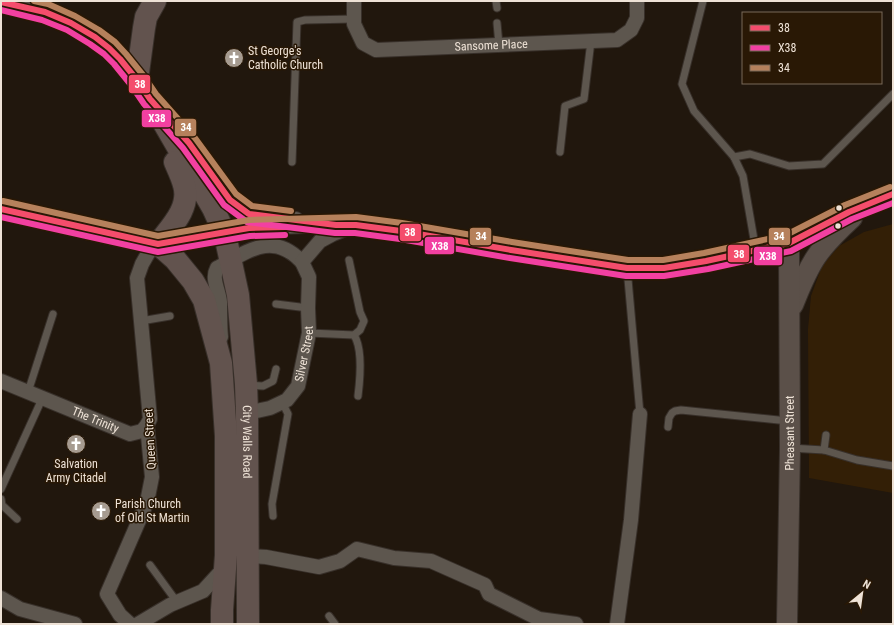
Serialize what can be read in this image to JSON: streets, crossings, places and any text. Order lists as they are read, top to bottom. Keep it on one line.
{"streets":{"main road":["Pheasant Street","City Walls Road"],"street":["Sansome Place","Silver Street","The Trinity","Queen Street"]},"crossings":[["Silver Street","City Walls Road"],["The Trinity","Queen Street"],["Queen Street","City Walls Road"]],"places":{"church":["St George's Catholic Church","Salvation Army Citadel","Parish Church of Old St Martin"]},"lines":["transit line 34","transit line 38","transit line X38"],"legend":["38","X38","34"],"north":"top right"}
